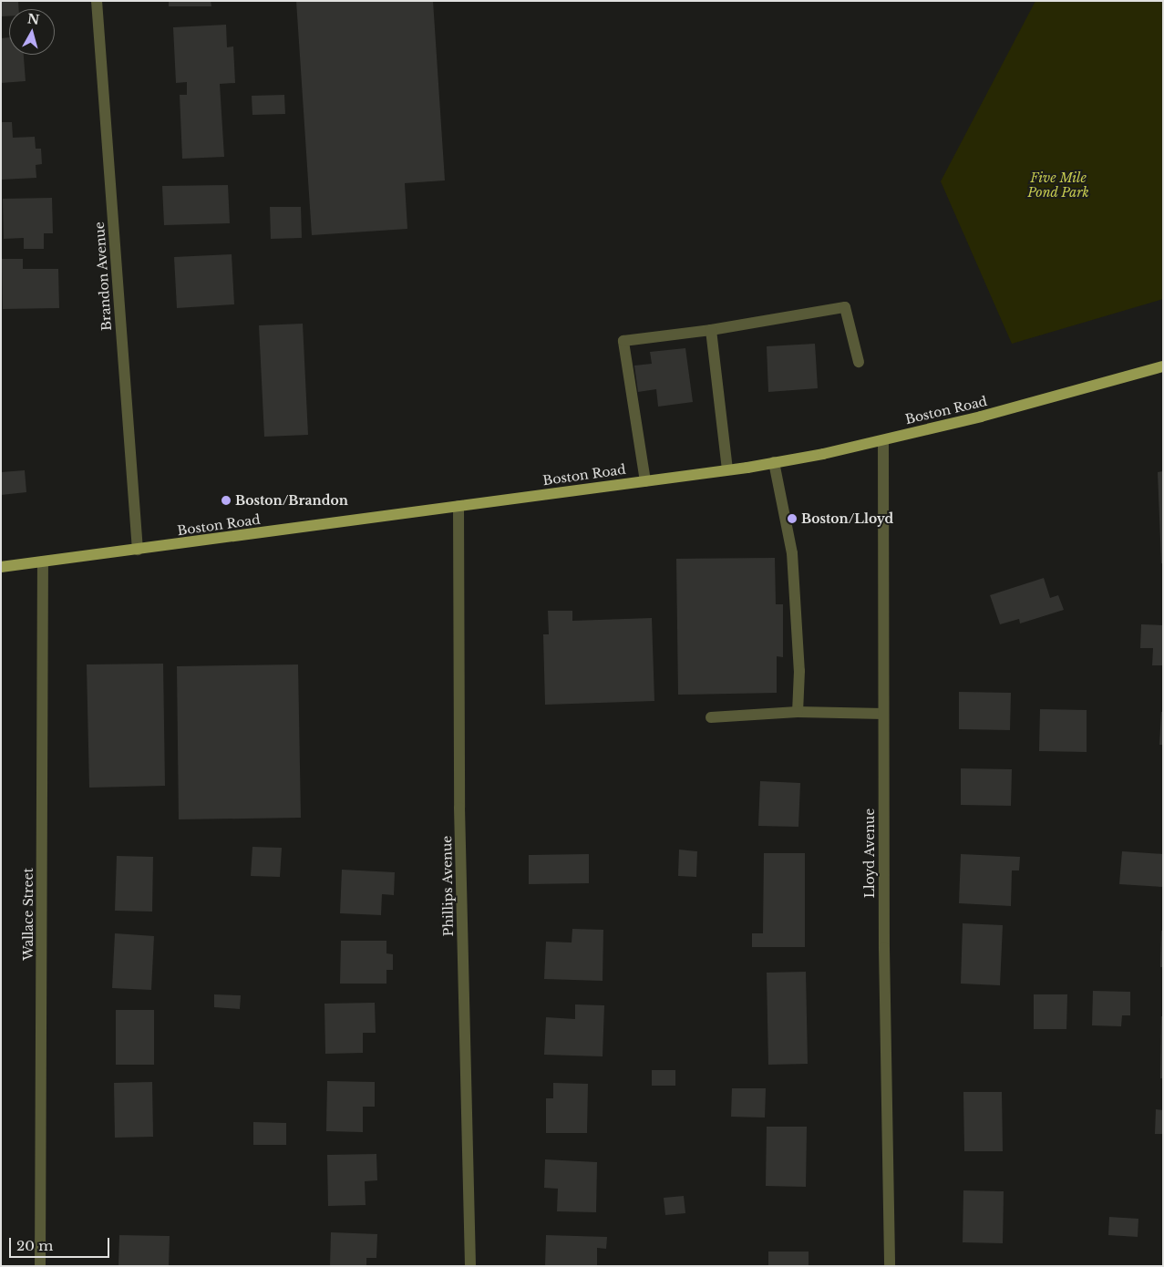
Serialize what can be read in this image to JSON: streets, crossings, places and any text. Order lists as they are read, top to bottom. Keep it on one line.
{"streets":{"main road":["Boston Road"],"street":["Brandon Avenue","Lloyd Avenue","Phillips Avenue","Wallace Street"]},"crossings":[["Brandon Avenue","Boston Road"],["Boston Road","Lloyd Avenue"],["Boston Road","Phillips Avenue"],["Boston Road","Wallace Street"]],"parks":["Five Mile Pond Park"],"places":["Boston/Brandon","Boston/Lloyd"],"scale_bar":"20 m","north":"top"}
